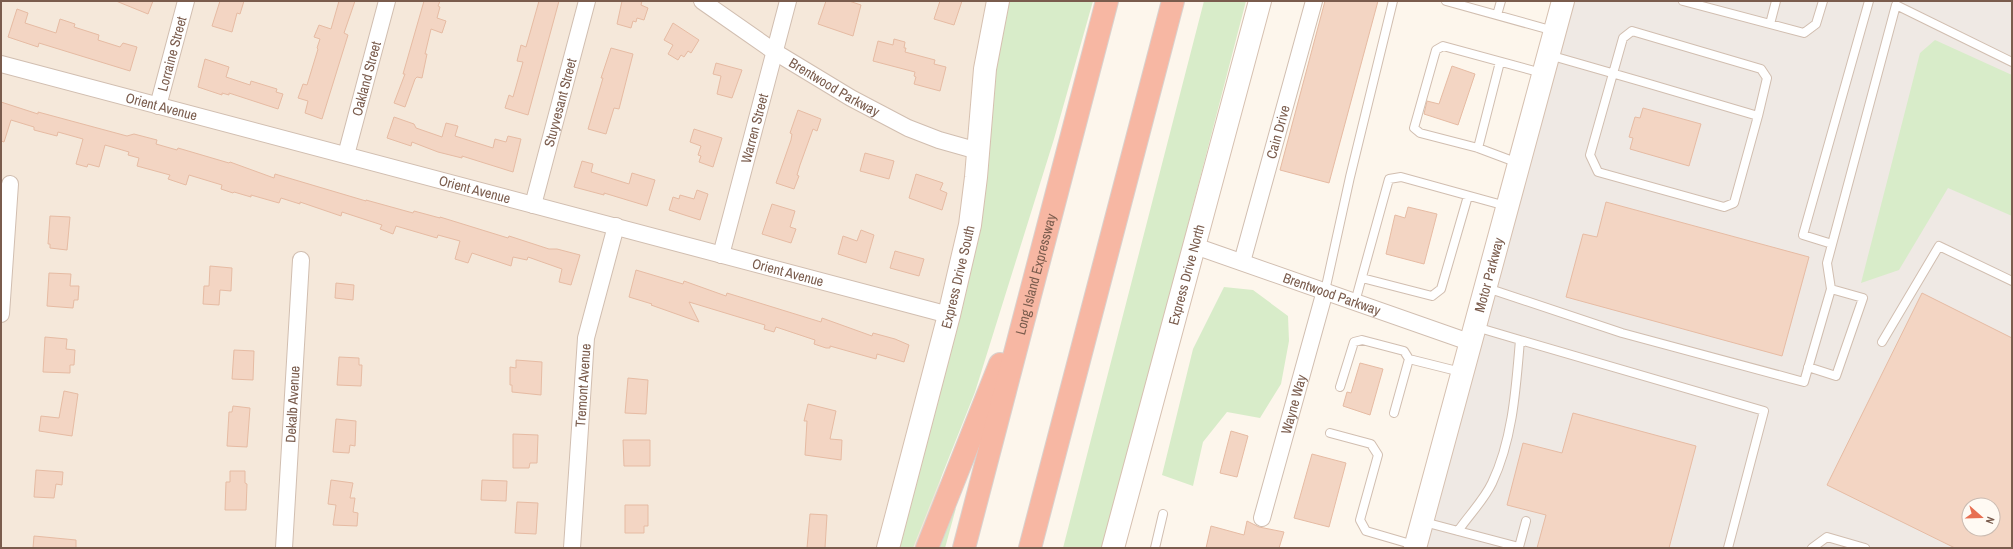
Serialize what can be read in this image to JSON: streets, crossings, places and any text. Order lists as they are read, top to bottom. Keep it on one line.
{"streets":{"highway":["Long Island Expressway"],"main road":["Motor Parkway","Express Drive North","Express Drive South"],"street":["Lorraine Street","Oakland Street","Brentwood Parkway","Stuyvesant Street","Orient Avenue","Warren Street","Cain Drive","Tremont Avenue","Dekalb Avenue","Wayne Way"]},"crossings":[["Lorraine Street","Orient Avenue"],["Oakland Street","Orient Avenue"],["Brentwood Parkway","Warren Street"],["Brentwood Parkway","Cain Drive"],["Brentwood Parkway","Motor Parkway"],["Brentwood Parkway","Express Drive North"],["Brentwood Parkway","Express Drive South"],["Brentwood Parkway","Wayne Way"],["Stuyvesant Street","Orient Avenue"],["Orient Avenue","Warren Street"],["Orient Avenue","Express Drive South"],["Orient Avenue","Tremont Avenue"]],"north":"right"}
